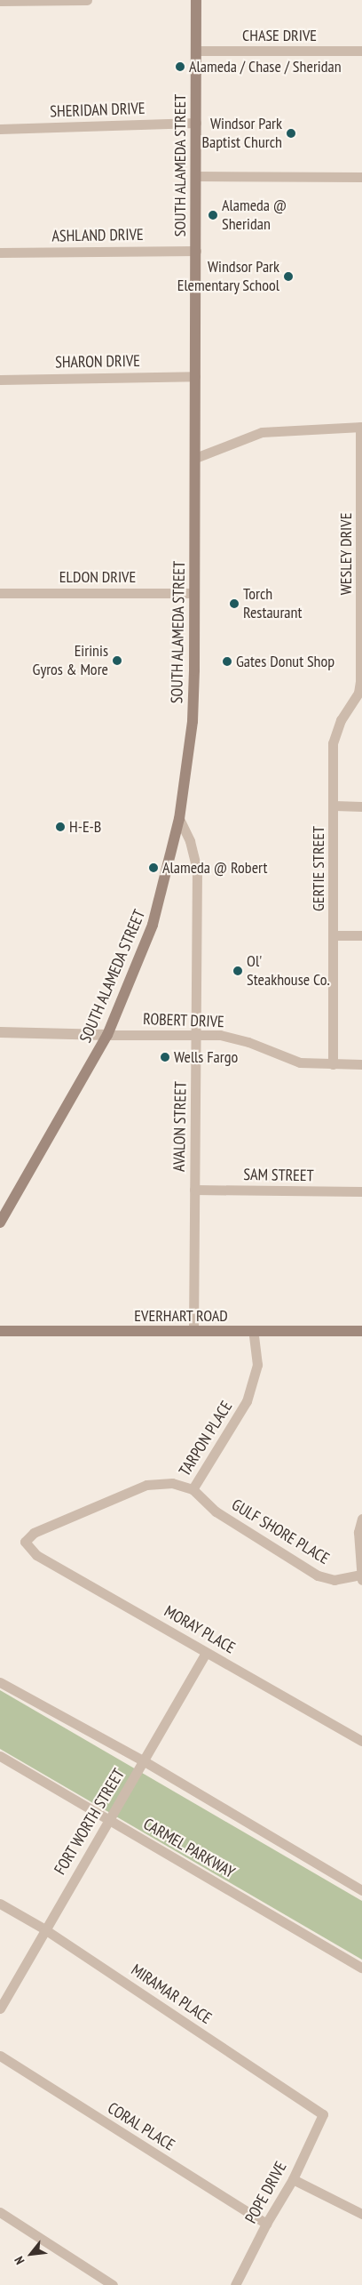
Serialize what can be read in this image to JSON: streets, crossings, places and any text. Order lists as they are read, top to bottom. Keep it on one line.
{"streets":{"main road":["SOUTH ALAMEDA STREET","EVERHART ROAD"],"street":["CHASE DRIVE","SHERIDAN DRIVE","ASHLAND DRIVE","SHARON DRIVE","WESLEY DRIVE","ELDON DRIVE","GERTIE STREET","ROBERT DRIVE","AVALON STREET","SAM STREET","TARPON PLACE","GULF SHORE PLACE","MORAY PLACE","FORT WORTH STREET","CARMEL PARKWAY","MIRAMAR PLACE","CORAL PLACE","POPE DRIVE"]},"crossings":[["CHASE DRIVE","SOUTH ALAMEDA STREET"],["SHERIDAN DRIVE","SOUTH ALAMEDA STREET"],["SOUTH ALAMEDA STREET","ASHLAND DRIVE"],["SOUTH ALAMEDA STREET","SHARON DRIVE"],["SOUTH ALAMEDA STREET","ELDON DRIVE"],["SOUTH ALAMEDA STREET","ROBERT DRIVE"],["SOUTH ALAMEDA STREET","AVALON STREET"],["WESLEY DRIVE","GERTIE STREET"],["GERTIE STREET","ROBERT DRIVE"],["ROBERT DRIVE","AVALON STREET"],["AVALON STREET","SAM STREET"],["AVALON STREET","EVERHART ROAD"],["EVERHART ROAD","TARPON PLACE"],["TARPON PLACE","GULF SHORE PLACE"],["TARPON PLACE","MORAY PLACE"],["MORAY PLACE","FORT WORTH STREET"],["FORT WORTH STREET","CARMEL PARKWAY"],["FORT WORTH STREET","MIRAMAR PLACE"],["MIRAMAR PLACE","POPE DRIVE"],["CORAL PLACE","POPE DRIVE"]],"places":["Alameda / Chase / Sheridan","Windsor Park Baptist Church","Alameda @ Sheridan","Windsor Park Elementary School","Torch Restaurant","Eirinis Gyros & More","Gates Donut Shop","H-E-B","Alameda @ Robert","Ol' Steakhouse Co.","Wells Fargo"],"north":"bottom left"}
